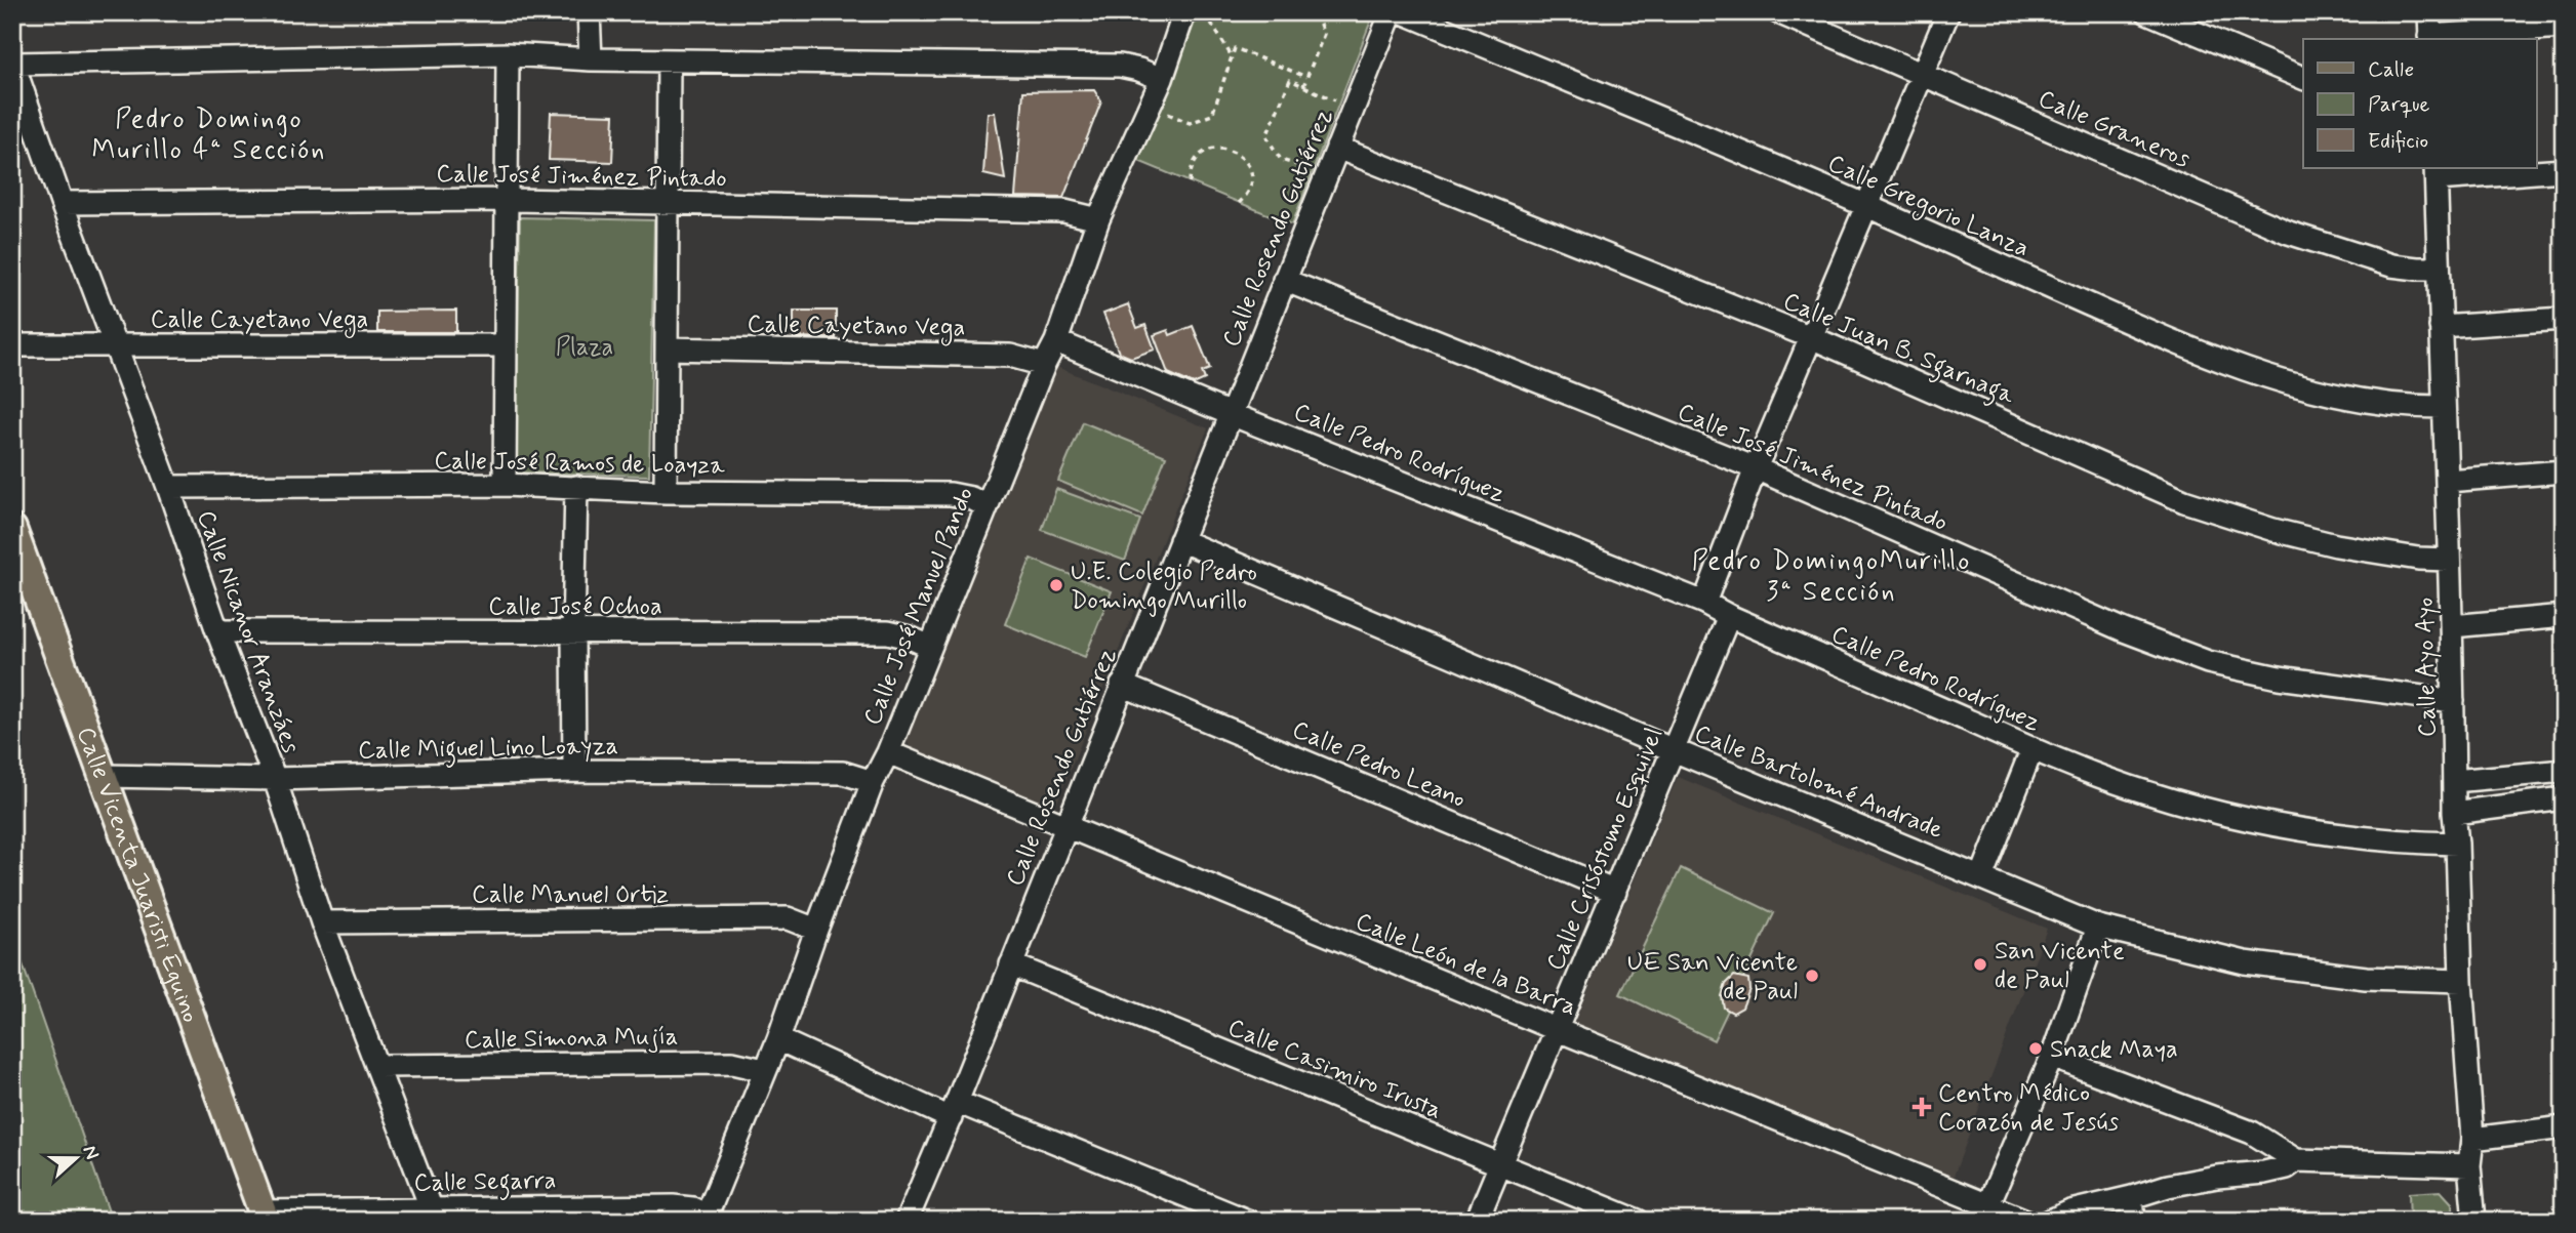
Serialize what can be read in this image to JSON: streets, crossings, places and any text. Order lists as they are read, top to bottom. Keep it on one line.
{"streets":{"main road":["Calle Vicenta Juaristi Eguino"],"street":["Calle Graneros","Calle José Jiménez Pintado","Calle Gregorio Lanza","Calle Rosendo Gutiérrez","Calle Cayetano Vega","Calle Juan B. Sgarnaga","Calle Pedro Rodríguez","Calle José Ramos de Loayza","Calle José Ochoa","Calle José Manuel Pando","Calle Nicanor Aranzáes","Calle Ayo Ayo","Calle Miguel Lino Loayza","Calle Pedro Leano","Calle Bartolomé Andrade","Calle Crisóstomo Esquivel","Calle Manuel Ortiz","Calle León de la Barra","Calle Simona Mujía","Calle Casimiro Irusta","Calle Segarra"]},"crossings":[["Calle Graneros","Calle Ayo Ayo"],["Calle José Jiménez Pintado","Calle Rosendo Gutiérrez"],["Calle José Jiménez Pintado","Calle José Manuel Pando"],["Calle José Jiménez Pintado","Calle Nicanor Aranzáes"],["Calle José Jiménez Pintado","Calle Ayo Ayo"],["Calle Gregorio Lanza","Calle Ayo Ayo"],["Calle Rosendo Gutiérrez","Calle Juan B. Sgarnaga"],["Calle Rosendo Gutiérrez","Calle Pedro Rodríguez"],["Calle Rosendo Gutiérrez","Calle Pedro Leano"],["Calle Rosendo Gutiérrez","Calle Bartolomé Andrade"],["Calle Rosendo Gutiérrez","Calle León de la Barra"],["Calle Rosendo Gutiérrez","Calle Casimiro Irusta"],["Calle Cayetano Vega","Calle José Manuel Pando"],["Calle Cayetano Vega","Calle Nicanor Aranzáes"],["Calle Juan B. Sgarnaga","Calle Ayo Ayo"],["Calle Pedro Rodríguez","Calle José Manuel Pando"],["Calle Pedro Rodríguez","Calle Ayo Ayo"],["Calle Pedro Rodríguez","Calle Crisóstomo Esquivel"],["Calle José Ramos de Loayza","Calle José Manuel Pando"],["Calle José Ramos de Loayza","Calle Nicanor Aranzáes"],["Calle José Ochoa","Calle José Manuel Pando"],["Calle José Ochoa","Calle Nicanor Aranzáes"],["Calle José Manuel Pando","Calle Miguel Lino Loayza"],["Calle José Manuel Pando","Calle Manuel Ortiz"],["Calle José Manuel Pando","Calle León de la Barra"],["Calle José Manuel Pando","Calle Simona Mujía"],["Calle José Manuel Pando","Calle Segarra"],["Calle Nicanor Aranzáes","Calle Miguel Lino Loayza"],["Calle Nicanor Aranzáes","Calle Manuel Ortiz"],["Calle Nicanor Aranzáes","Calle Simona Mujía"],["Calle Nicanor Aranzáes","Calle Segarra"],["Calle Ayo Ayo","Calle Bartolomé Andrade"],["Calle Miguel Lino Loayza","Calle Vicenta Juaristi Eguino"],["Calle Pedro Leano","Calle Crisóstomo Esquivel"],["Calle Bartolomé Andrade","Calle Crisóstomo Esquivel"],["Calle Crisóstomo Esquivel","Calle León de la Barra"],["Calle Crisóstomo Esquivel","Calle Casimiro Irusta"],["Calle Vicenta Juaristi Eguino","Calle Segarra"]],"districts":["Pedro Domingo Murillo 4ª Sección","Pedro DomingoMurillo 3ª Sección"],"parks":["Plaza"],"places":{"other":["U.E. Colegio Pedro Domingo Murillo","San Vicente de Paul","UE San Vicente de Paul","Snack Maya"],"health":["Centro Médico Corazón de Jesús"]},"legend":["Calle","Parque","Edificio"],"north":"right"}
